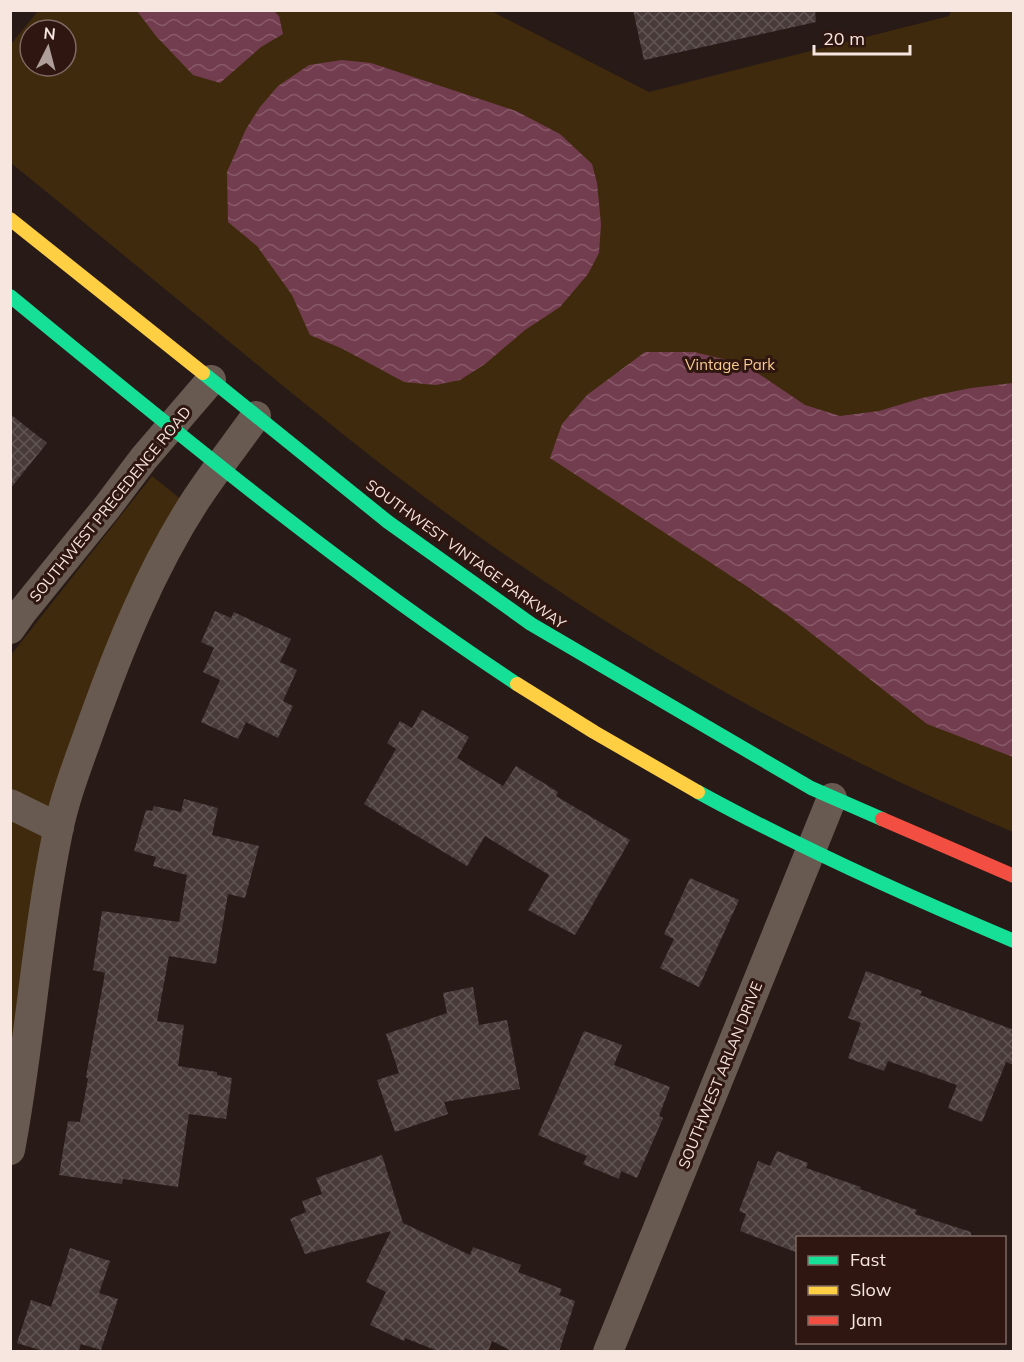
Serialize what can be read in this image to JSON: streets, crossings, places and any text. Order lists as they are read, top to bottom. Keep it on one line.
{"streets":{"street":["SOUTHWEST PRECEDENCE ROAD","SOUTHWEST VINTAGE PARKWAY","SOUTHWEST ARLAN DRIVE"]},"crossings":[["SOUTHWEST PRECEDENCE ROAD","SOUTHWEST VINTAGE PARKWAY"],["SOUTHWEST VINTAGE PARKWAY","SOUTHWEST ARLAN DRIVE"]],"parks":["Vintage Park"],"legend":["Fast","Slow","Jam"],"scale_bar":"20 m","north":"top"}
